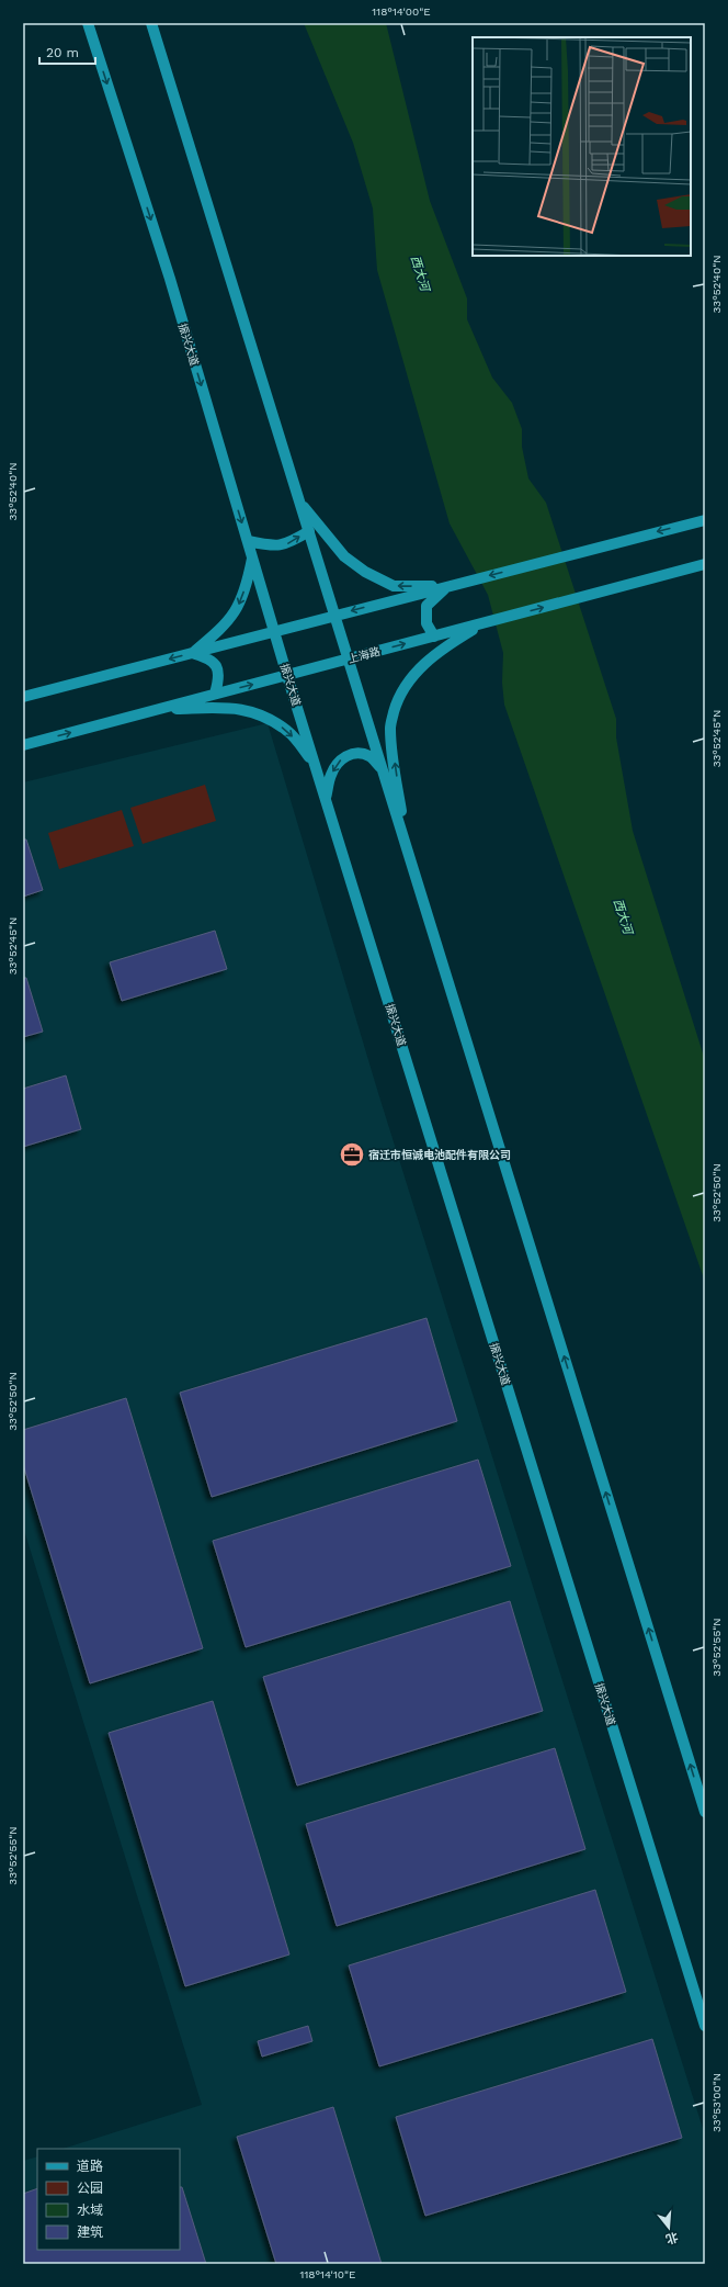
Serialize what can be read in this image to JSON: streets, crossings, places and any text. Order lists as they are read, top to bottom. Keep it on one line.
{"streets":{"main road":["振兴大道","上海路"]},"crossings":[["振兴大道","上海路"]],"water":["西大河"],"places":{"office":["宿迁市恒诚电池配件有限公司"]},"legend":["道路","公园","水域","建筑"],"scale_bar":"20 m","north":"bottom","coordinates":["118°14'00\"E","33°52'40\"N","33°52'45\"N","33°52'50\"N","33°52'55\"N","33°53'00\"N","118°14'10\"E"]}
